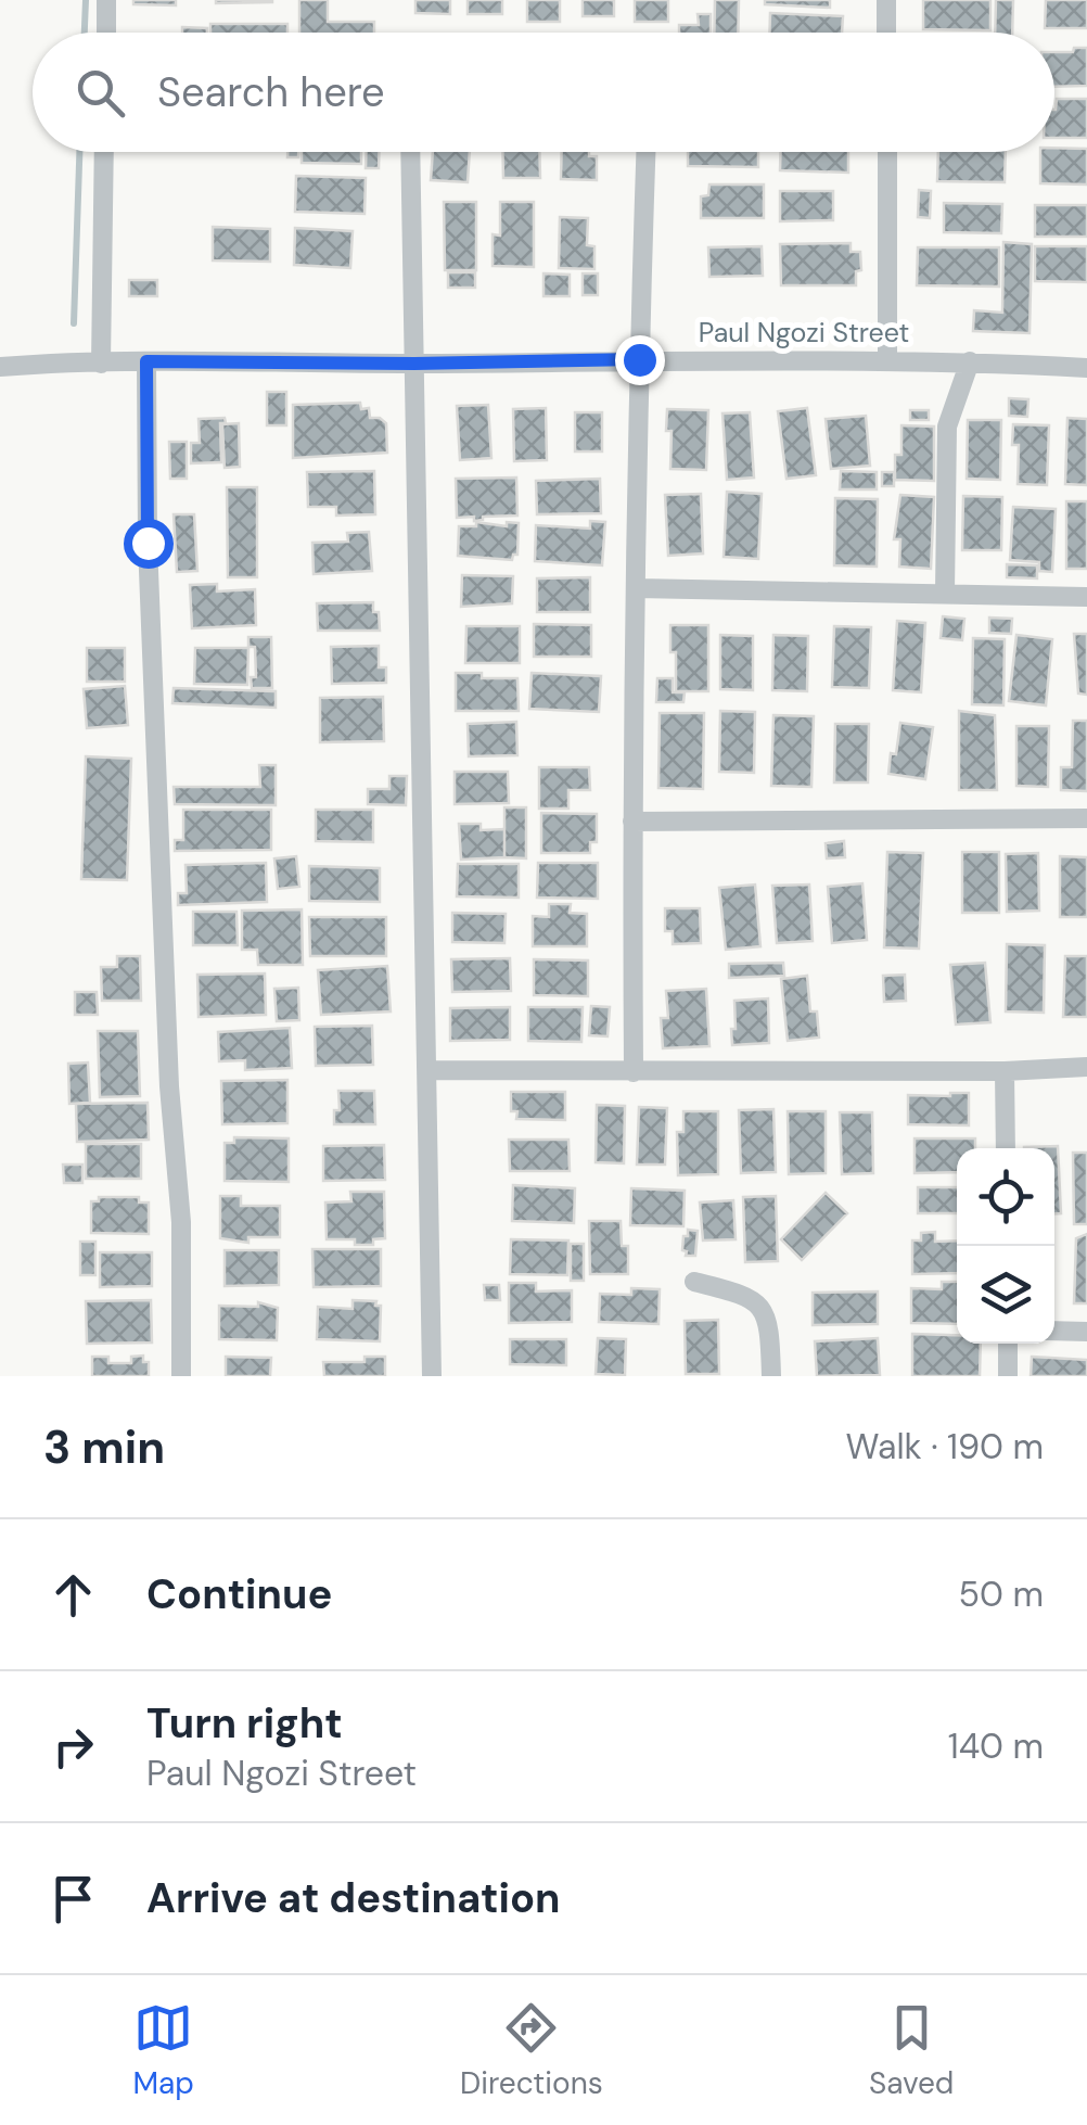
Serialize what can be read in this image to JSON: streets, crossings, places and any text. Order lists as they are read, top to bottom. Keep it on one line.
{"streets":{"street":["Paul Ngozi Street"]},"page":{"search":"Search here","heading":["3 min","Walk · 190 m"],"list":[["Continue","50 m"],["Turn right","Paul Ngozi Street","140 m"],"Arrive at destination"],"nav":["Map","Directions","Saved"]}}
